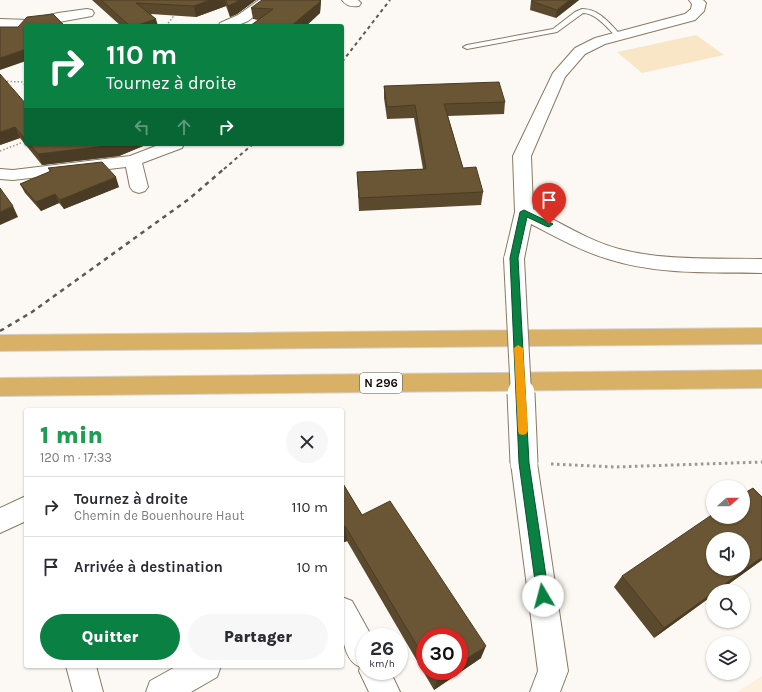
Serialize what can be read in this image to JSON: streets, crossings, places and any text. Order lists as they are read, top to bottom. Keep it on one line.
{"streets":{"highway":["N 296"]},"north":"right","page":{"turn":["110 m","Tournez à droite"],"heading":["1 min","120 m · 17:33"],"list":[{"name":"Tournez à droite","note":"Chemin de Bouenhoure Haut","value":"110 m"},{"name":"Arrivée à destination","value":"10 m"}],"buttons":["Quitter","Partager"],"speed":"26 km/h","limit":"30"}}
